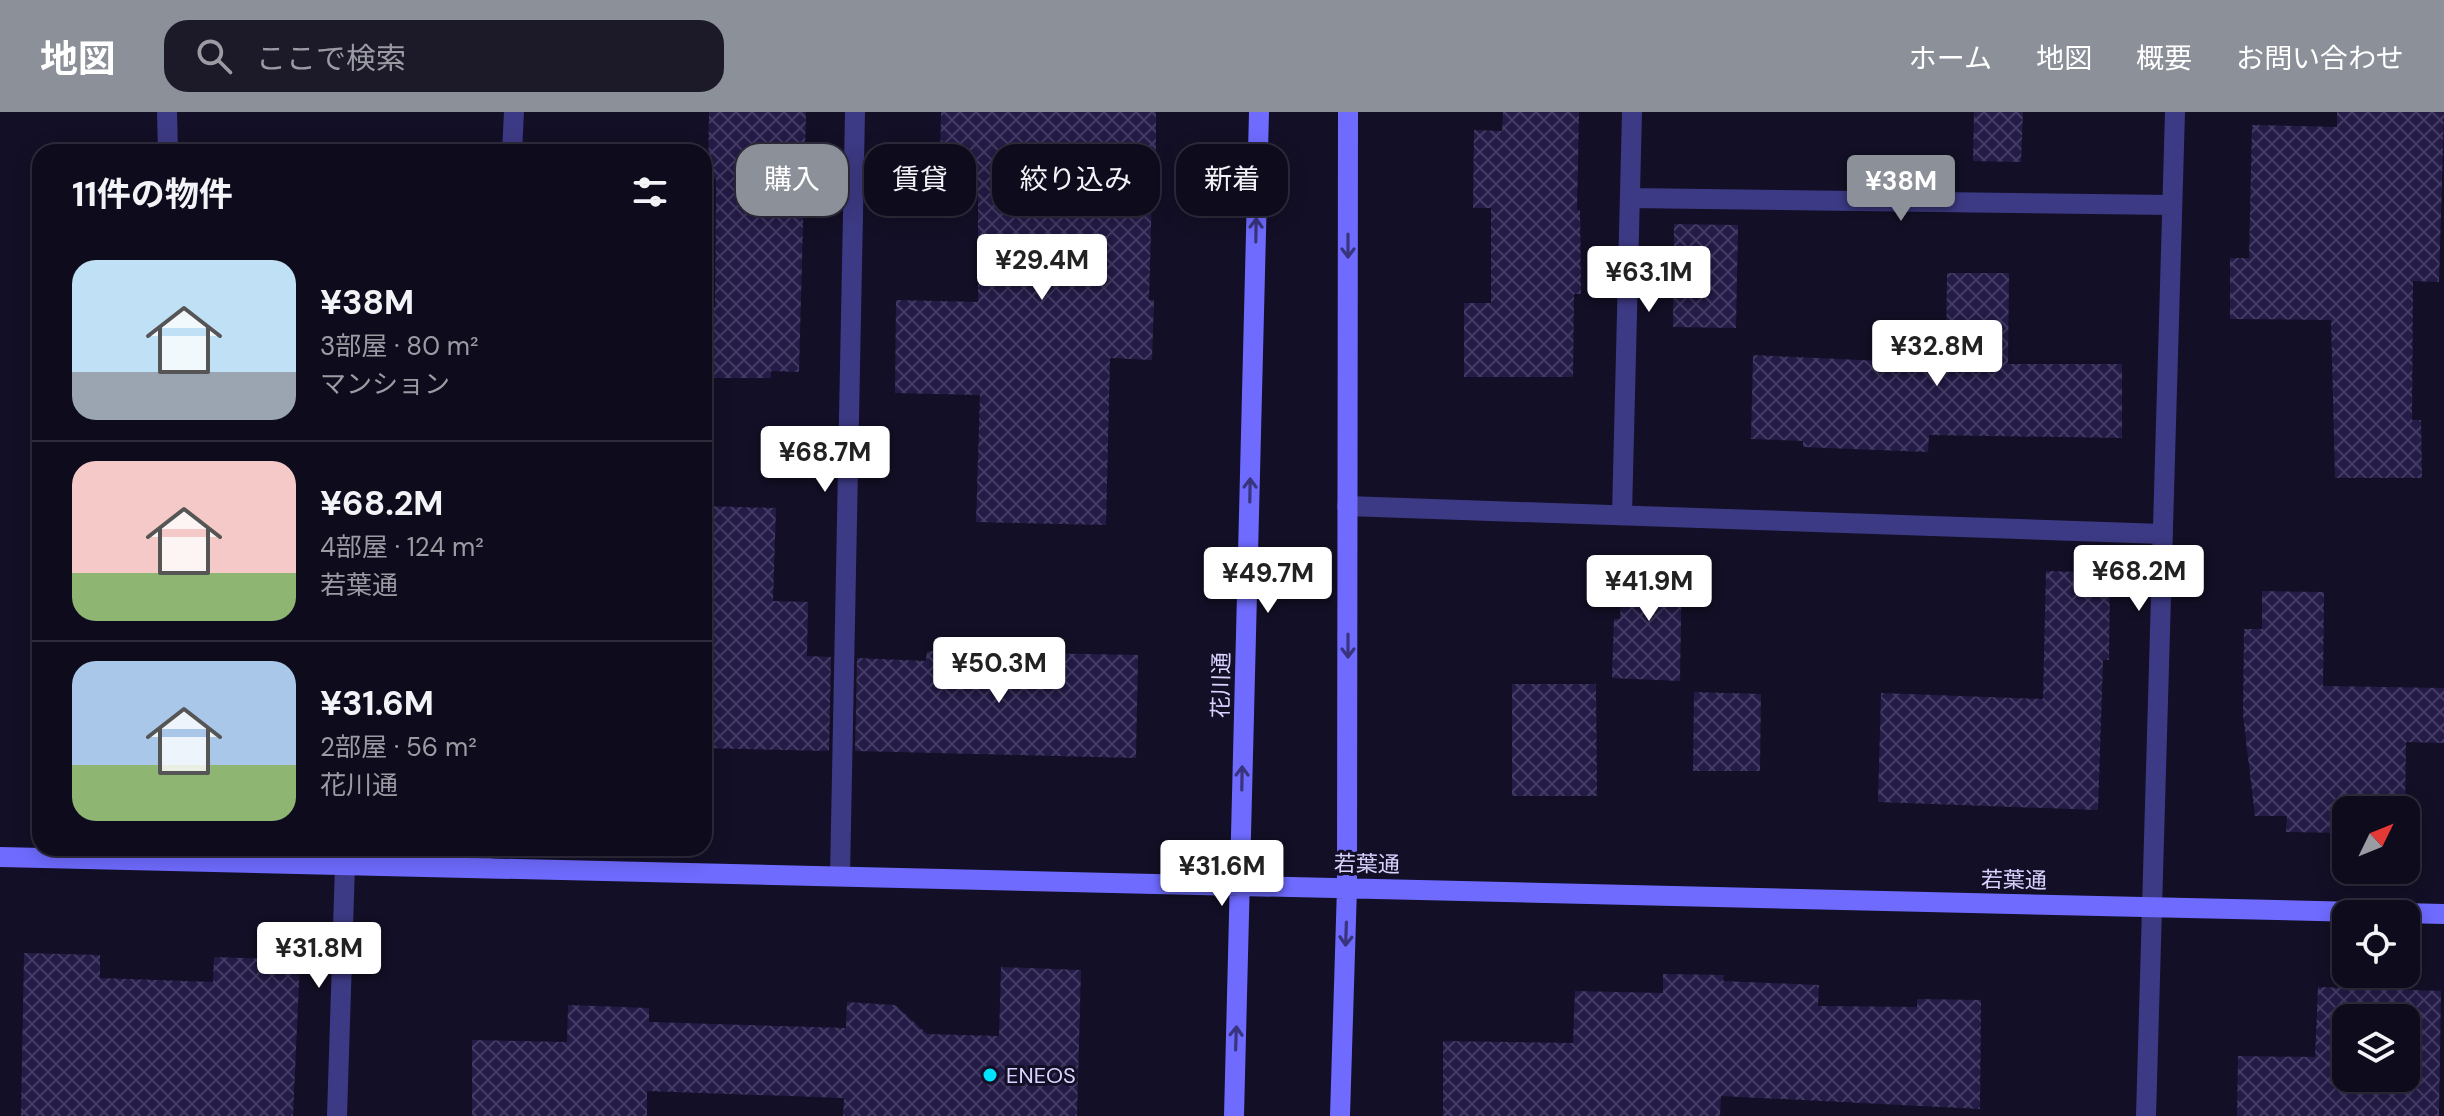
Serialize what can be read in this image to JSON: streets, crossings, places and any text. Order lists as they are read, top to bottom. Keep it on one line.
{"streets":{"street":["花川通","若葉通"]},"crossings":[["花川通","若葉通"]],"places":["ENEOS"],"north":"top right","page":{"header":"地図","search":"ここで検索","nav":["ホーム","地図","概要","お問い合わせ"],"chip":["購入","賃貸","絞り込み","新着"],"heading":"11件の物件","price":["¥38M","¥29.4M","¥63.1M","¥32.8M","¥68.7M","¥68.2M","¥49.7M","¥41.9M","¥50.3M","¥31.6M","¥31.8M"],"list":[{"name":"¥38M","note":"3部屋 · 80 m² · マンション"},{"name":"¥68.2M","note":"4部屋 · 124 m² · 若葉通"},{"name":"¥31.6M","note":"2部屋 · 56 m² · 花川通"}]}}
